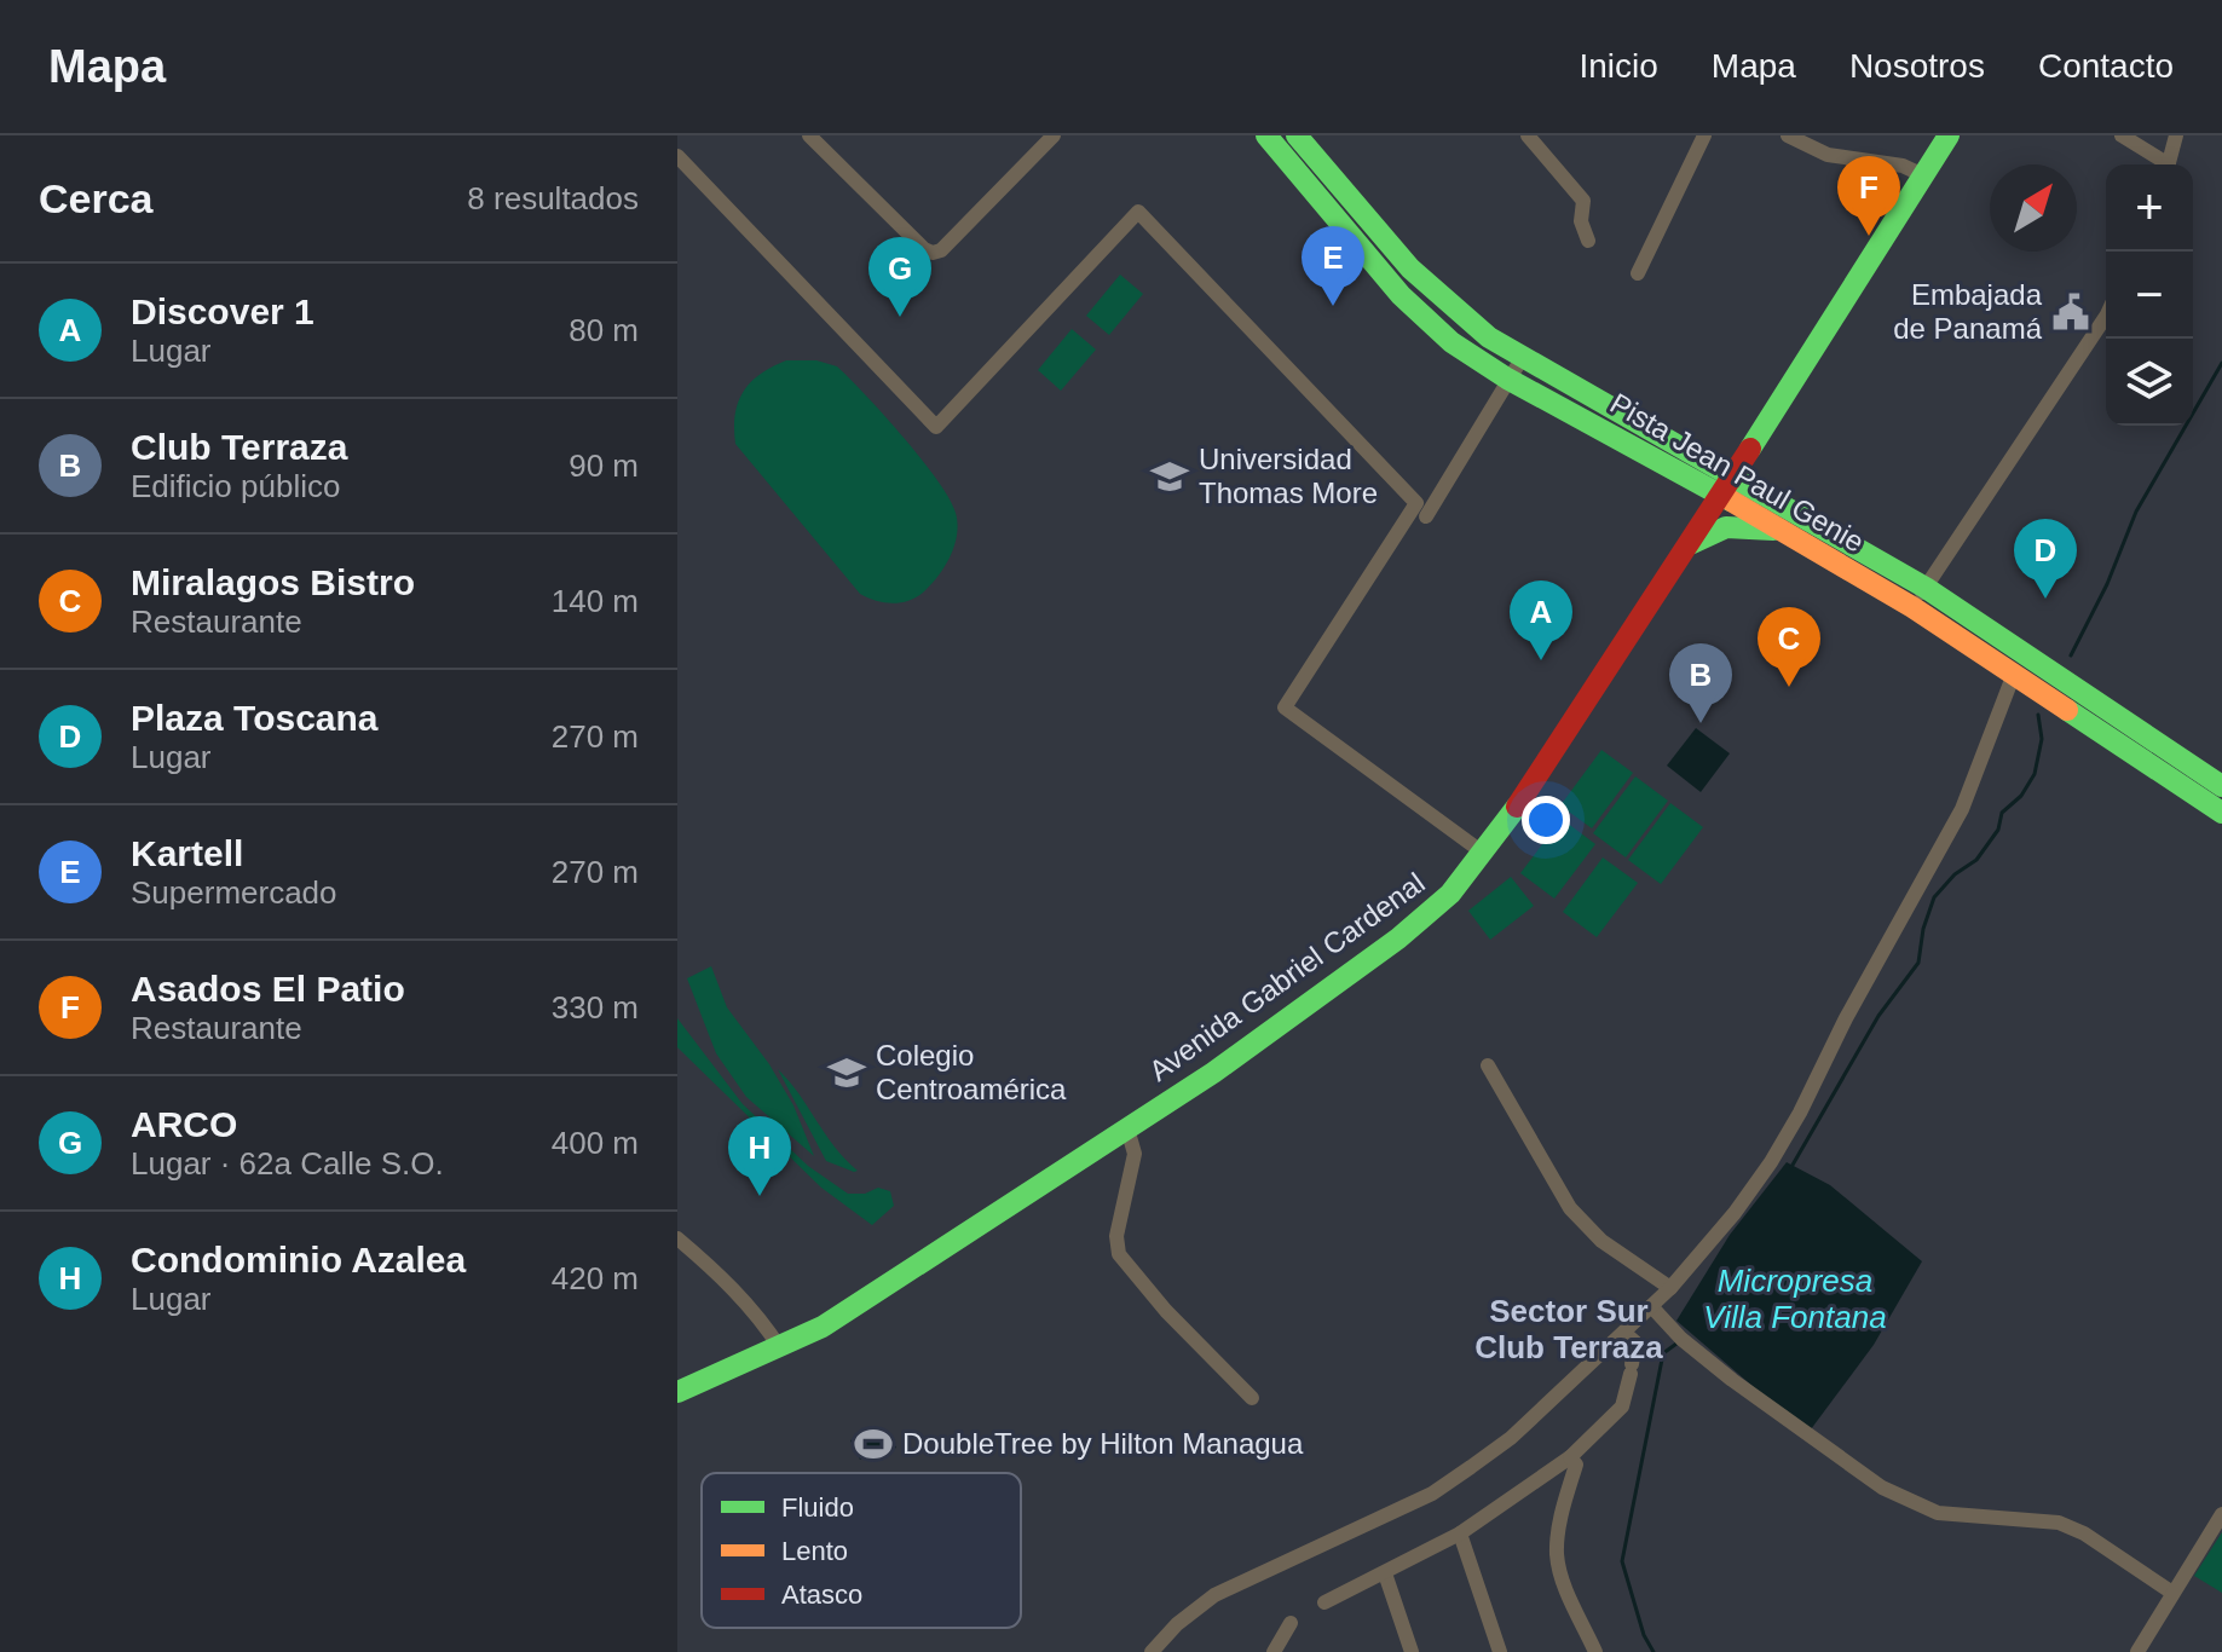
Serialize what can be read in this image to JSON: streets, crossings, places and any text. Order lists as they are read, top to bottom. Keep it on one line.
{"streets":{"main road":["Pista Jean Paul Genie","Avenida Gabriel Cardenal"]},"crossings":[["Pista Jean Paul Genie","Avenida Gabriel Cardenal"]],"districts":["Sector Sur Club Terraza"],"water":["Micropresa Villa Fontana"],"places":{"public building":["Embajada de Panamá"],"school or university":["Universidad Thomas More","Colegio Centroamérica"],"sports":["DoubleTree by Hilton Managua"]},"legend":["Fluido","Lento","Atasco"],"north":"top right","page":{"header":"Mapa","nav":["Inicio","Mapa","Nosotros","Contacto"],"heading":["Cerca","8 resultados"],"pins":["F","E","G","D","A","C","B","H"],"map_buttons":["+","−"],"list":[{"mark":"A","name":"Discover 1","note":"Lugar","value":"80 m"},{"mark":"B","name":"Club Terraza","note":"Edificio público","value":"90 m"},{"mark":"C","name":"Miralagos Bistro","note":"Restaurante","value":"140 m"},{"mark":"D","name":"Plaza Toscana","note":"Lugar","value":"270 m"},{"mark":"E","name":"Kartell","note":"Supermercado","value":"270 m"},{"mark":"F","name":"Asados El Patio","note":"Restaurante","value":"330 m"},{"mark":"G","name":"ARCO","note":"Lugar · 62a Calle S.O.","value":"400 m"},{"mark":"H","name":"Condominio Azalea","note":"Lugar","value":"420 m"}]}}
